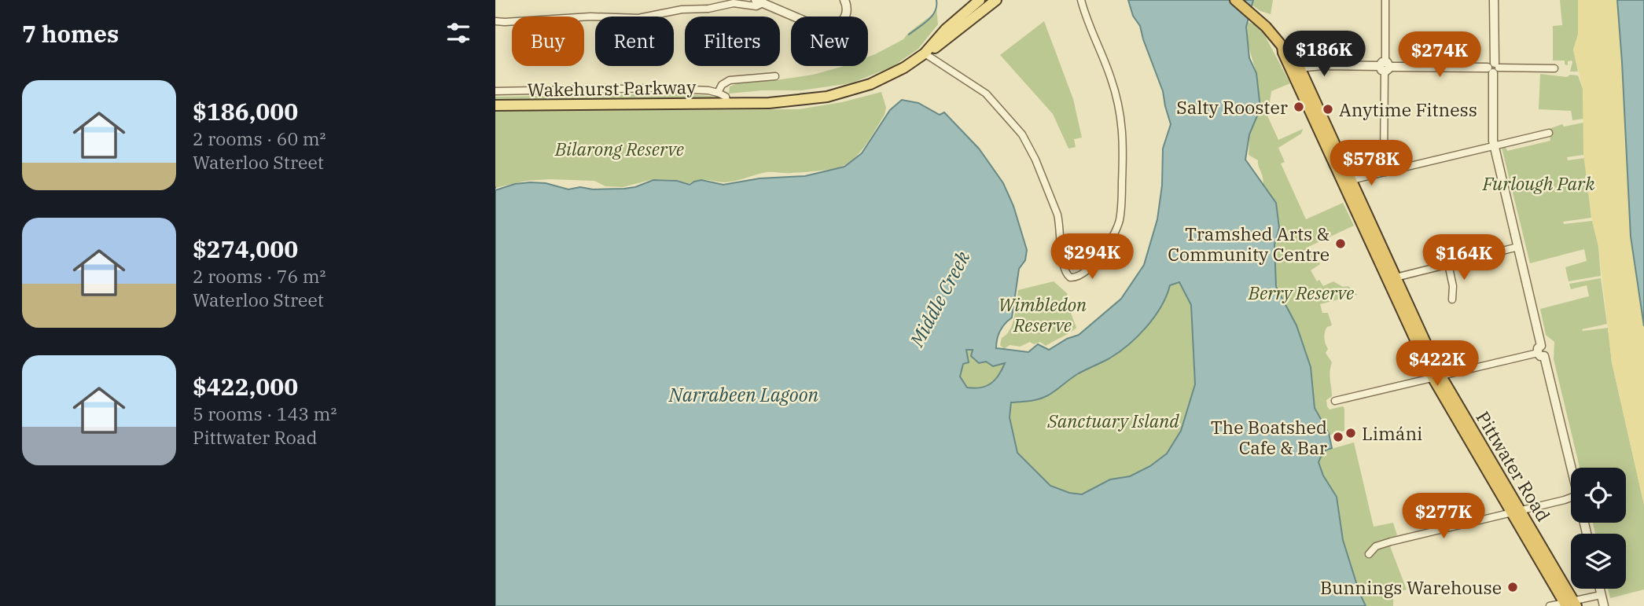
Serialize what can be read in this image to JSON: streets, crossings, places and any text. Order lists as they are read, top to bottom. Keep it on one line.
{"streets":{"highway":["Pittwater Road"],"main road":["Wakehurst Parkway"]},"water":["Middle Creek","Narrabeen Lagoon"],"parks":["Bilarong Reserve","Furlough Park","Berry Reserve","Wimbledon Reserve","Sanctuary Island"],"places":["Salty Rooster","Anytime Fitness","Tramshed Arts & Community Centre","Limáni","The Boatshed Cafe & Bar","Bunnings Warehouse"],"page":{"heading":"7 homes","chip":["Buy","Rent","Filters","New"],"price":["$186K","$274K","$578K","$294K","$164K","$422K","$277K"],"list":[{"name":"$186,000","note":"2 rooms · 60 m² · Waterloo Street"},{"name":"$274,000","note":"2 rooms · 76 m² · Waterloo Street"},{"name":"$422,000","note":"5 rooms · 143 m² · Pittwater Road"}]}}
